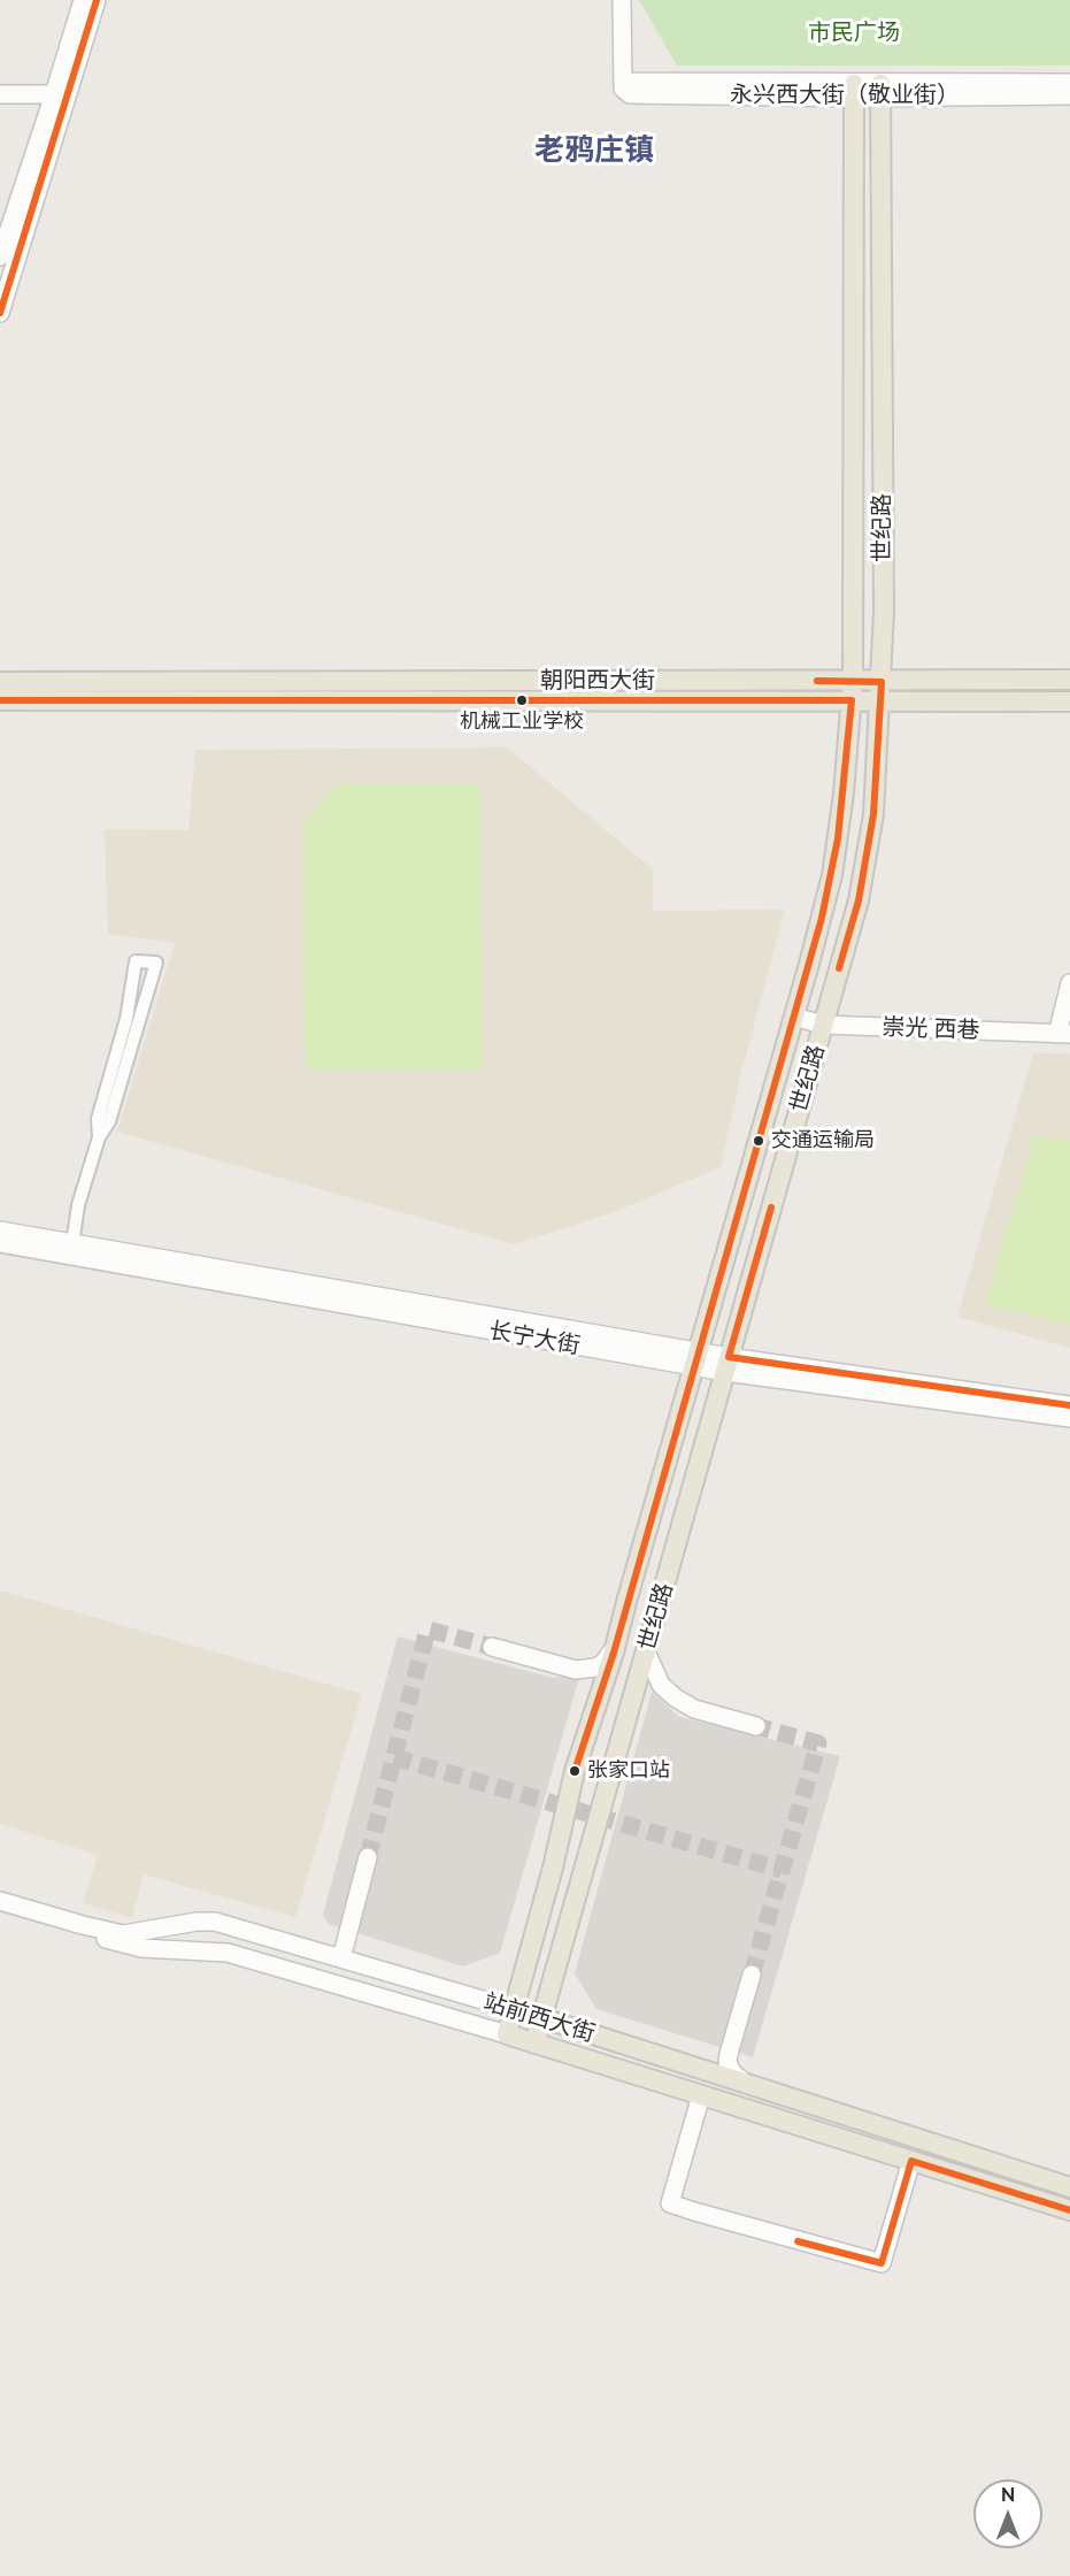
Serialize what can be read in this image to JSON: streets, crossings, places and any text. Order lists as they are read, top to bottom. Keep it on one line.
{"streets":{"main road":["永兴西大街（敬业街）","世纪路","朝阳西大街","崇光 西巷","长宁大街","站前西大街"]},"crossings":[["永兴西大街（敬业街）","世纪路"],["世纪路","朝阳西大街"],["世纪路","崇光 西巷"],["世纪路","长宁大街"],["世纪路","站前西大街"]],"districts":["老鸦庄镇"],"parks":["市民广场"],"places":["机械工业学校","交通运输局","张家口站"],"north":"top"}
